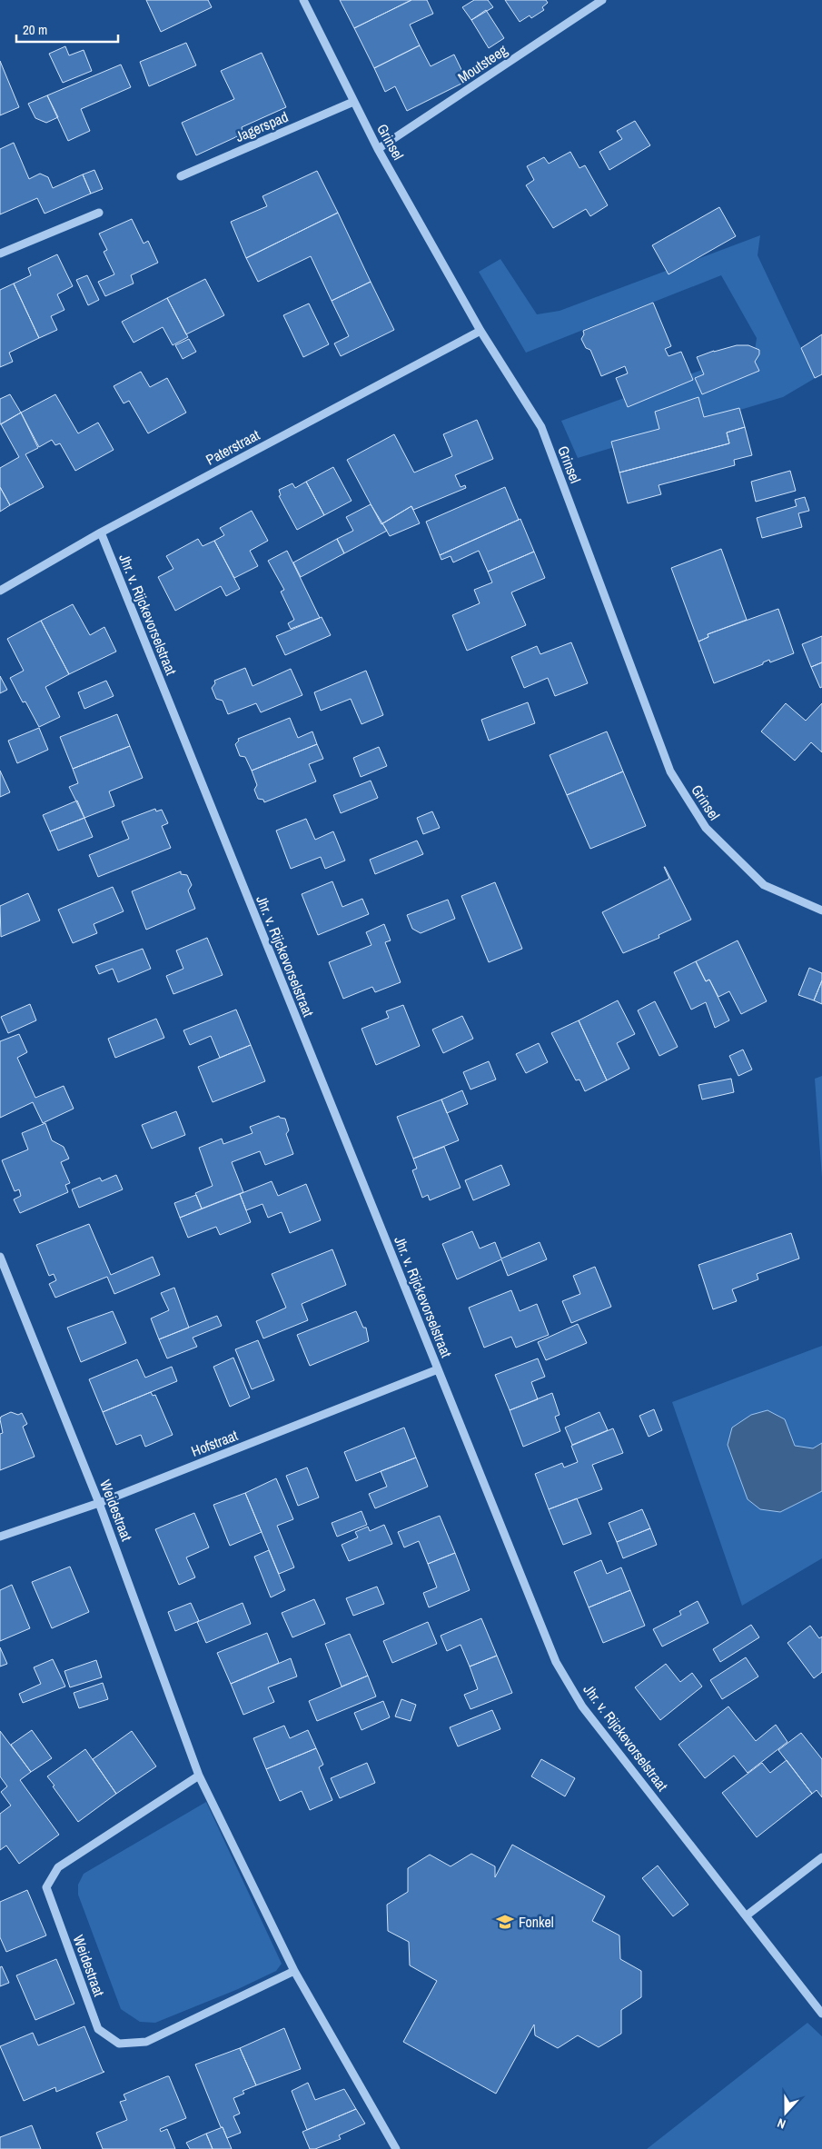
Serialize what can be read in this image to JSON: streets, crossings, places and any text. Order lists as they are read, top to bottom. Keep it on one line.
{"streets":{"street":["Moutsteeg","Jagerspad","Grinsel","Paterstraat","Jhr. v. Rijckevorselstraat","Hofstraat","Weidestraat"]},"crossings":[["Moutsteeg","Grinsel"],["Jagerspad","Grinsel"],["Grinsel","Paterstraat"],["Paterstraat","Jhr. v. Rijckevorselstraat"],["Jhr. v. Rijckevorselstraat","Hofstraat"],["Hofstraat","Weidestraat"]],"places":{"school or university":["Fonkel"]},"scale_bar":"20 m","north":"bottom"}
